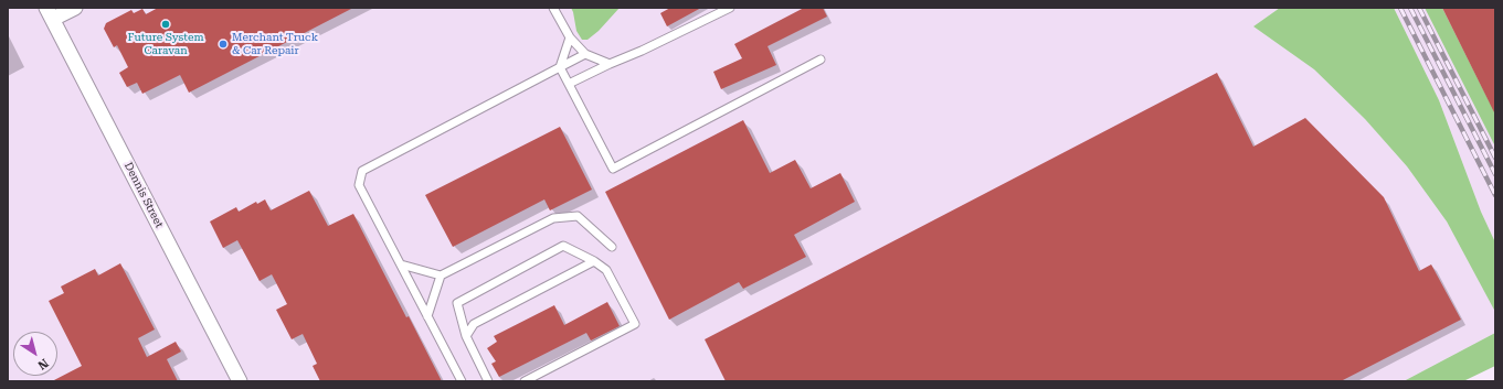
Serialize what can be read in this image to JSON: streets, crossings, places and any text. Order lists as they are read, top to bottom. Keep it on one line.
{"streets":{"street":["Dennis Street"]},"places":["Future System Caravan","Merchant Truck & Car Repair"],"north":"bottom right"}
